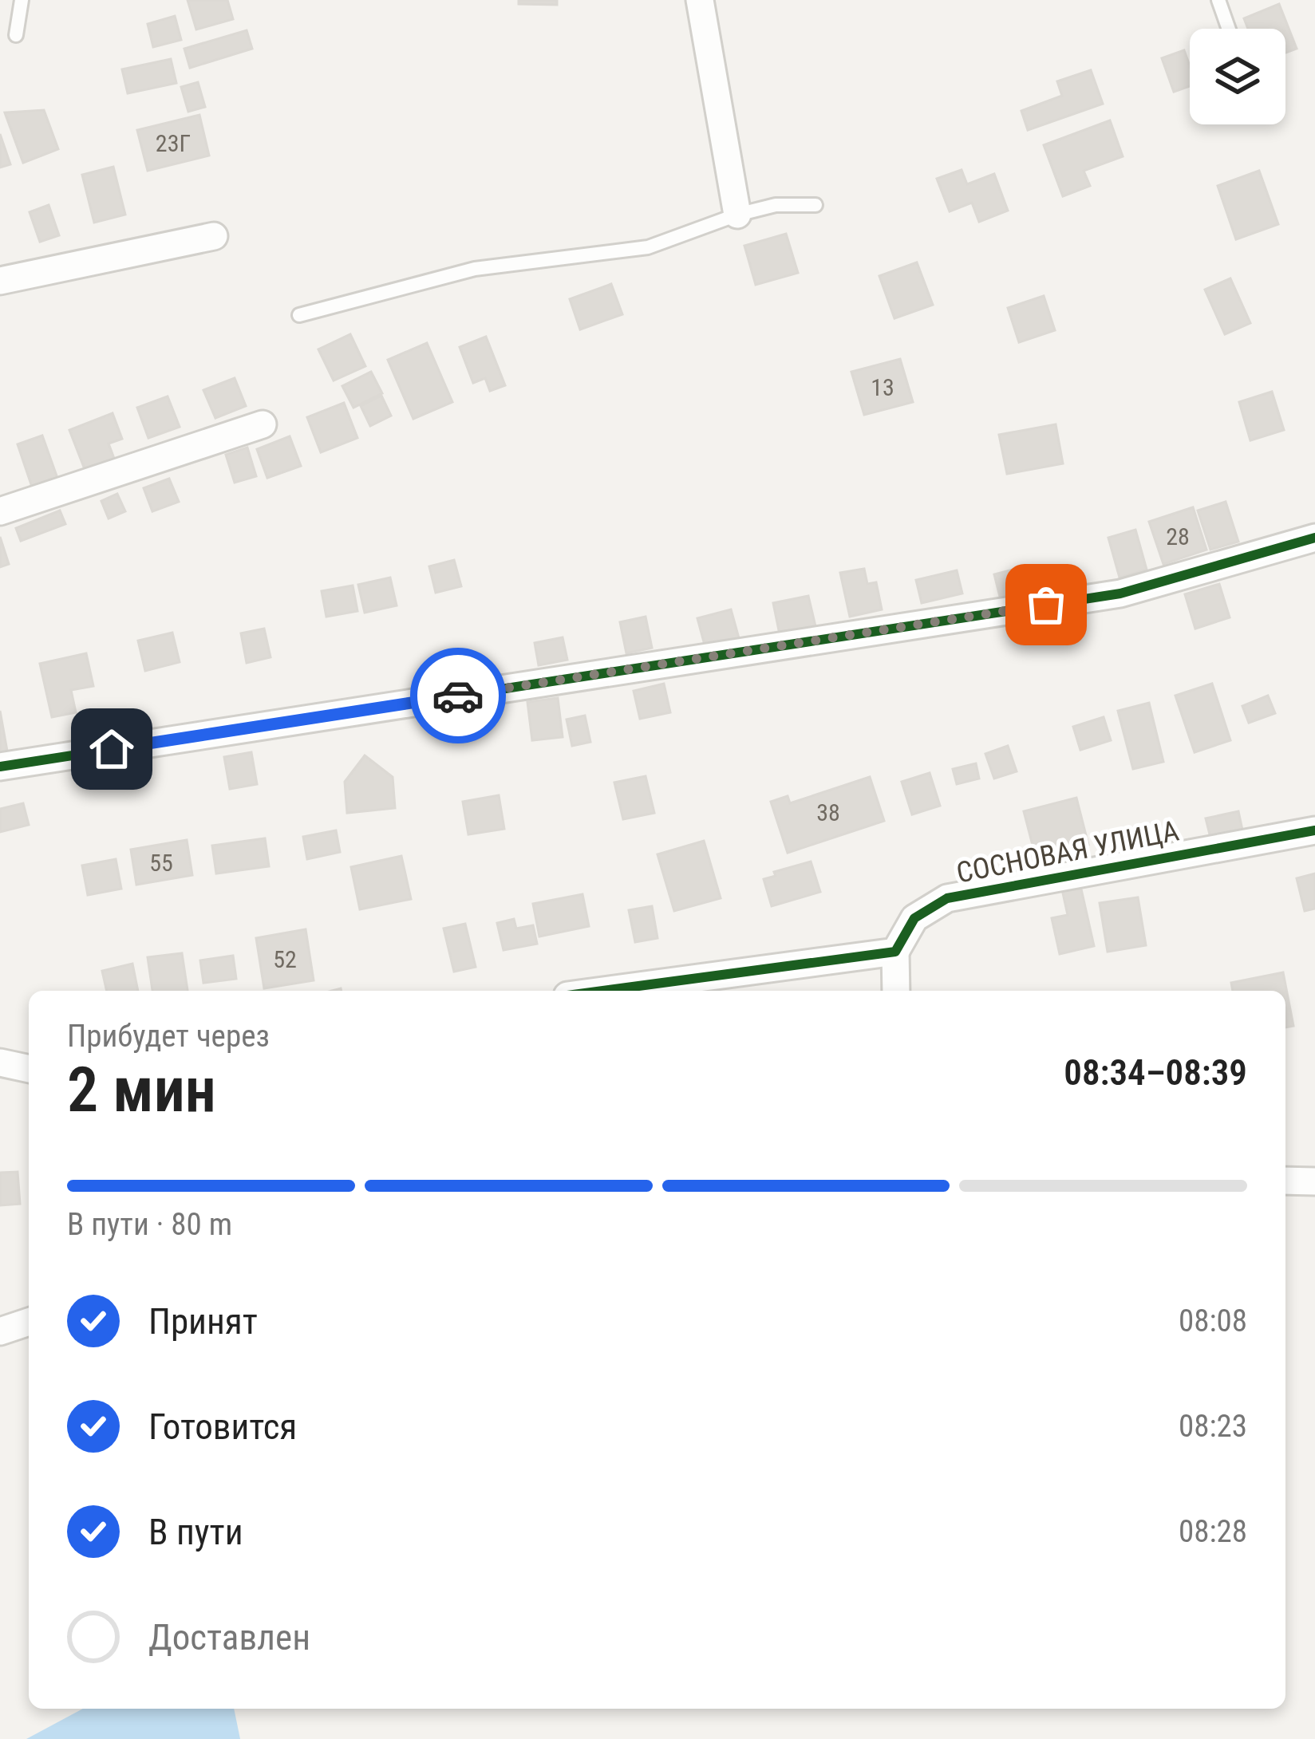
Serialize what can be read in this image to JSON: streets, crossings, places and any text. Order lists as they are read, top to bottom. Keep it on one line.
{"streets":{"street":["СОСНОВАЯ УЛИЦА"]},"house_numbers":["23Г","13","28","38","55","52"],"page":{"heading":["2 мин","Прибудет через","08:34–08:39"],"bar":"В пути · 80 m","list":[["Принят","08:08"],["Готовится","08:23"],["В пути","08:28"],"Доставлен"]}}
